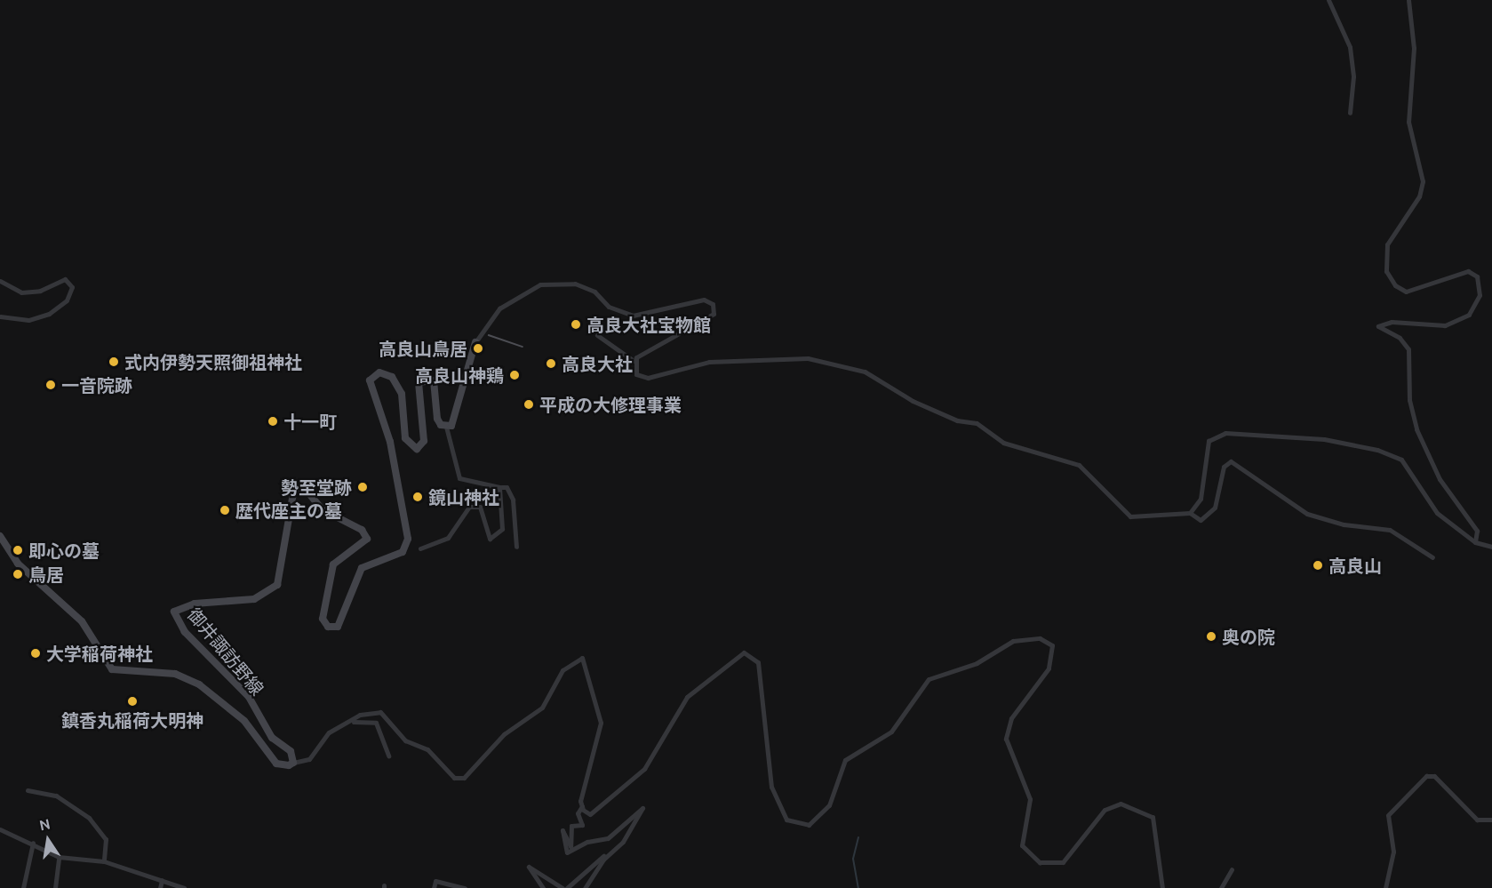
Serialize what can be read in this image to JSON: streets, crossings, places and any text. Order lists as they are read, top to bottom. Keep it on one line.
{"streets":{"main road":["御井諏訪野線"]},"places":["高良大社宝物館","高良山鳥居","式内伊勢天照御祖神社","高良大社","高良山神鶏","一音院跡","平成の大修理事業","十一町","勢至堂跡","鏡山神社","歴代座主の墓","即心の墓","高良山","鳥居","奥の院","大学稲荷神社","鎮香丸稲荷大明神"],"north":"top"}
